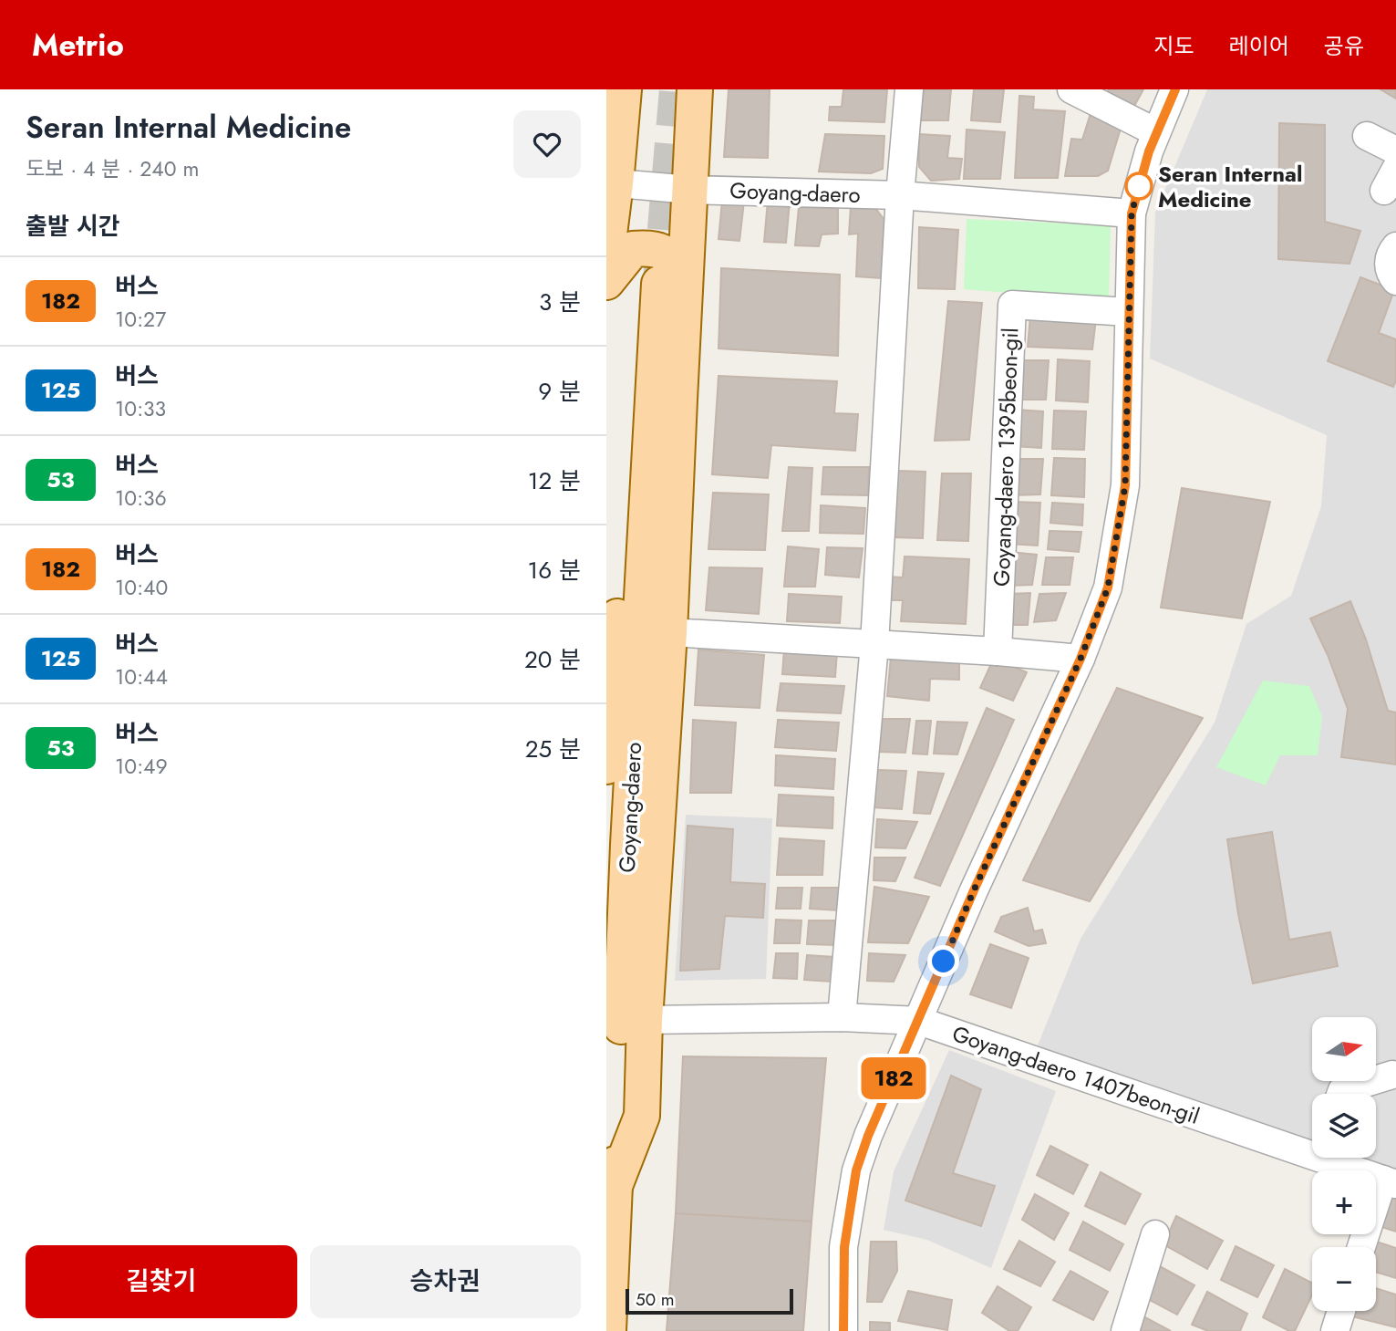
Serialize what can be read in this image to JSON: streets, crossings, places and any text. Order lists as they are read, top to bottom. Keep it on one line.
{"streets":{"main road":["Goyang-daero"],"street":["Goyang-daero 1395beon-gil","Goyang-daero 1407beon-gil"]},"places":["Seran Internal Medicine"],"lines":["bus line 182"],"scale_bar":"50 m","north":"right","page":{"header":"Metrio","nav":["지도","레이어","공유"],"heading":[["Seran Internal Medicine","도보 · 4 분 · 240 m"],"출발 시간"],"on_map":"182","list":[{"mark":"182","name":"버스","note":"10:27","value":"3 분"},{"mark":"125","name":"버스","note":"10:33","value":"9 분"},{"mark":"53","name":"버스","note":"10:36","value":"12 분"},{"mark":"182","name":"버스","note":"10:40","value":"16 분"},{"mark":"125","name":"버스","note":"10:44","value":"20 분"},{"mark":"53","name":"버스","note":"10:49","value":"25 분"}],"map_buttons":["+","−"],"buttons":["길찾기","승차권"],"scale":"50 m"}}
